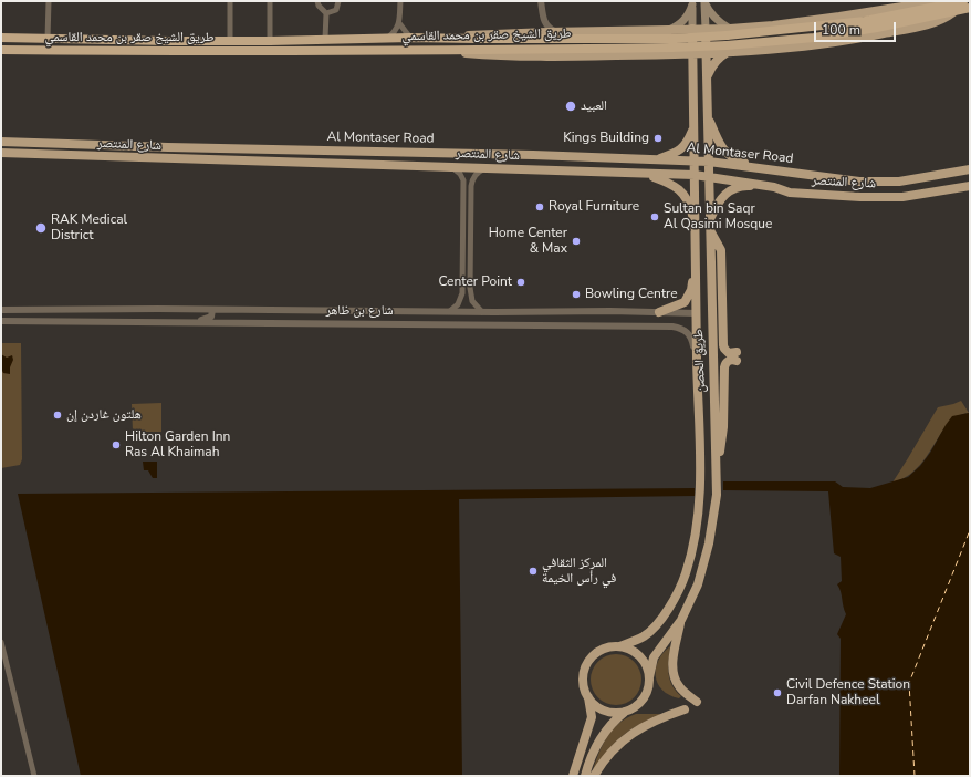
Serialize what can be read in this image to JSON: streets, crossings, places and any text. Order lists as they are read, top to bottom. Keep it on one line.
{"streets":{"highway":["طريق الشيخ صقر بن محمد القاسمي"],"main road":["Al Montaser Road","شارع المنتصر","طريق الحصن"],"street":["شارع بن ظاهر"]},"crossings":[["Al Montaser Road","طريق الحصن"],["شارع المنتصر","طريق الحصن"],["شارع بن ظاهر","طريق الحصن"]],"places":["العبيد","Kings Building","Royal Furniture","Sultan bin Saqr Al Qasimi Mosque","RAK Medical District","Home Center & Max","Center Point","Bowling Centre","هلتون غاردن إن","Hilton Garden Inn Ras Al Khaimah","المركز الثقافي في رأس الخيمة","Civil Defence Station Darfan Nakheel"],"scale_bar":"100 m"}
